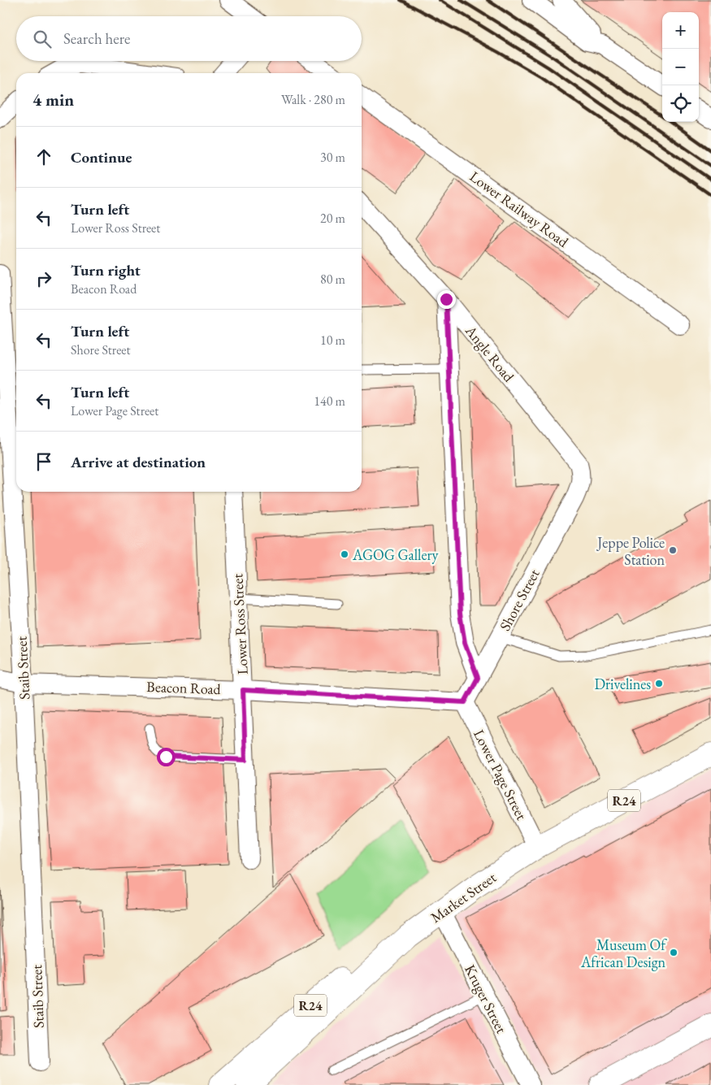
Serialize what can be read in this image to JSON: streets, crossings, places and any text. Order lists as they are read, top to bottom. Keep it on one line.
{"streets":{"main road":["R24","Market Street"],"street":["Lower Railway Road","Angle Road","Shore Street","Lower Ross Street","Staib Street","Beacon Road","Lower Page Street","Kruger Street"]},"crossings":[["Angle Road","Shore Street"],["Shore Street","Beacon Road"],["Shore Street","Lower Page Street"],["Lower Ross Street","Beacon Road"],["Staib Street","Beacon Road"],["Beacon Road","Lower Page Street"],["Lower Page Street","Market Street"],["R24","Market Street"],["Market Street","Kruger Street"]],"places":["Jeppe Police Station","AGOG Gallery","Drivelines","Museum Of African Design"],"page":{"map_buttons":["+","−"],"search":"Search here","heading":["4 min","Walk · 280 m"],"list":[["Continue","30 m"],["Turn left","Lower Ross Street","20 m"],["Turn right","Beacon Road","80 m"],["Turn left","Shore Street","10 m"],["Turn left","Lower Page Street","140 m"],"Arrive at destination"]}}
